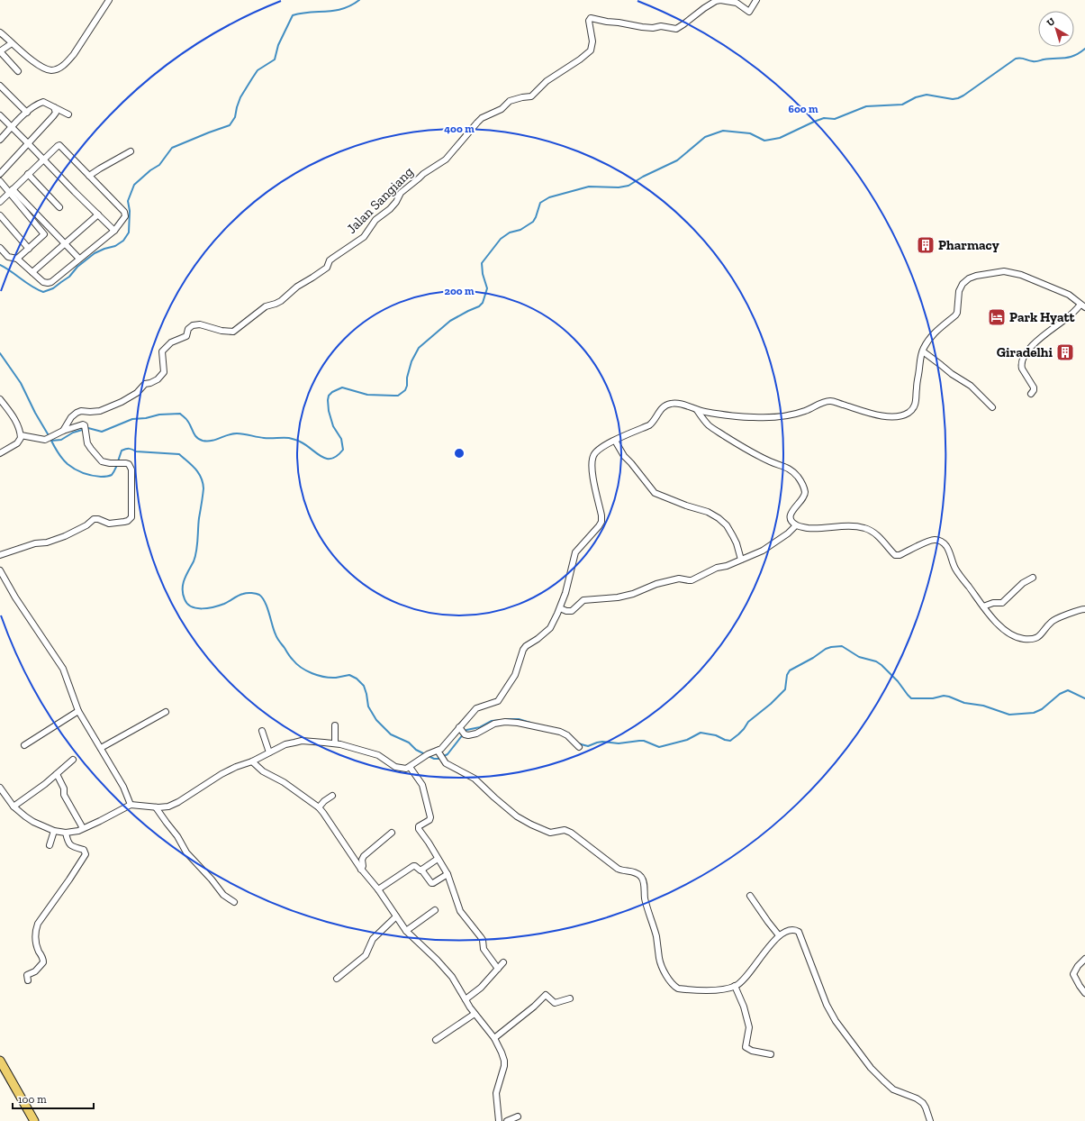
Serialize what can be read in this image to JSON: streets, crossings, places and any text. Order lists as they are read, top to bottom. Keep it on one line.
{"streets":{"street":["Jalan Sangiang"]},"places":{"building":["Pharmacy","Giradelhi"],"hotel":["Park Hyatt"]},"scale_bar":"100 m","north":"top left","rings":["600 m","400 m","200 m"]}
